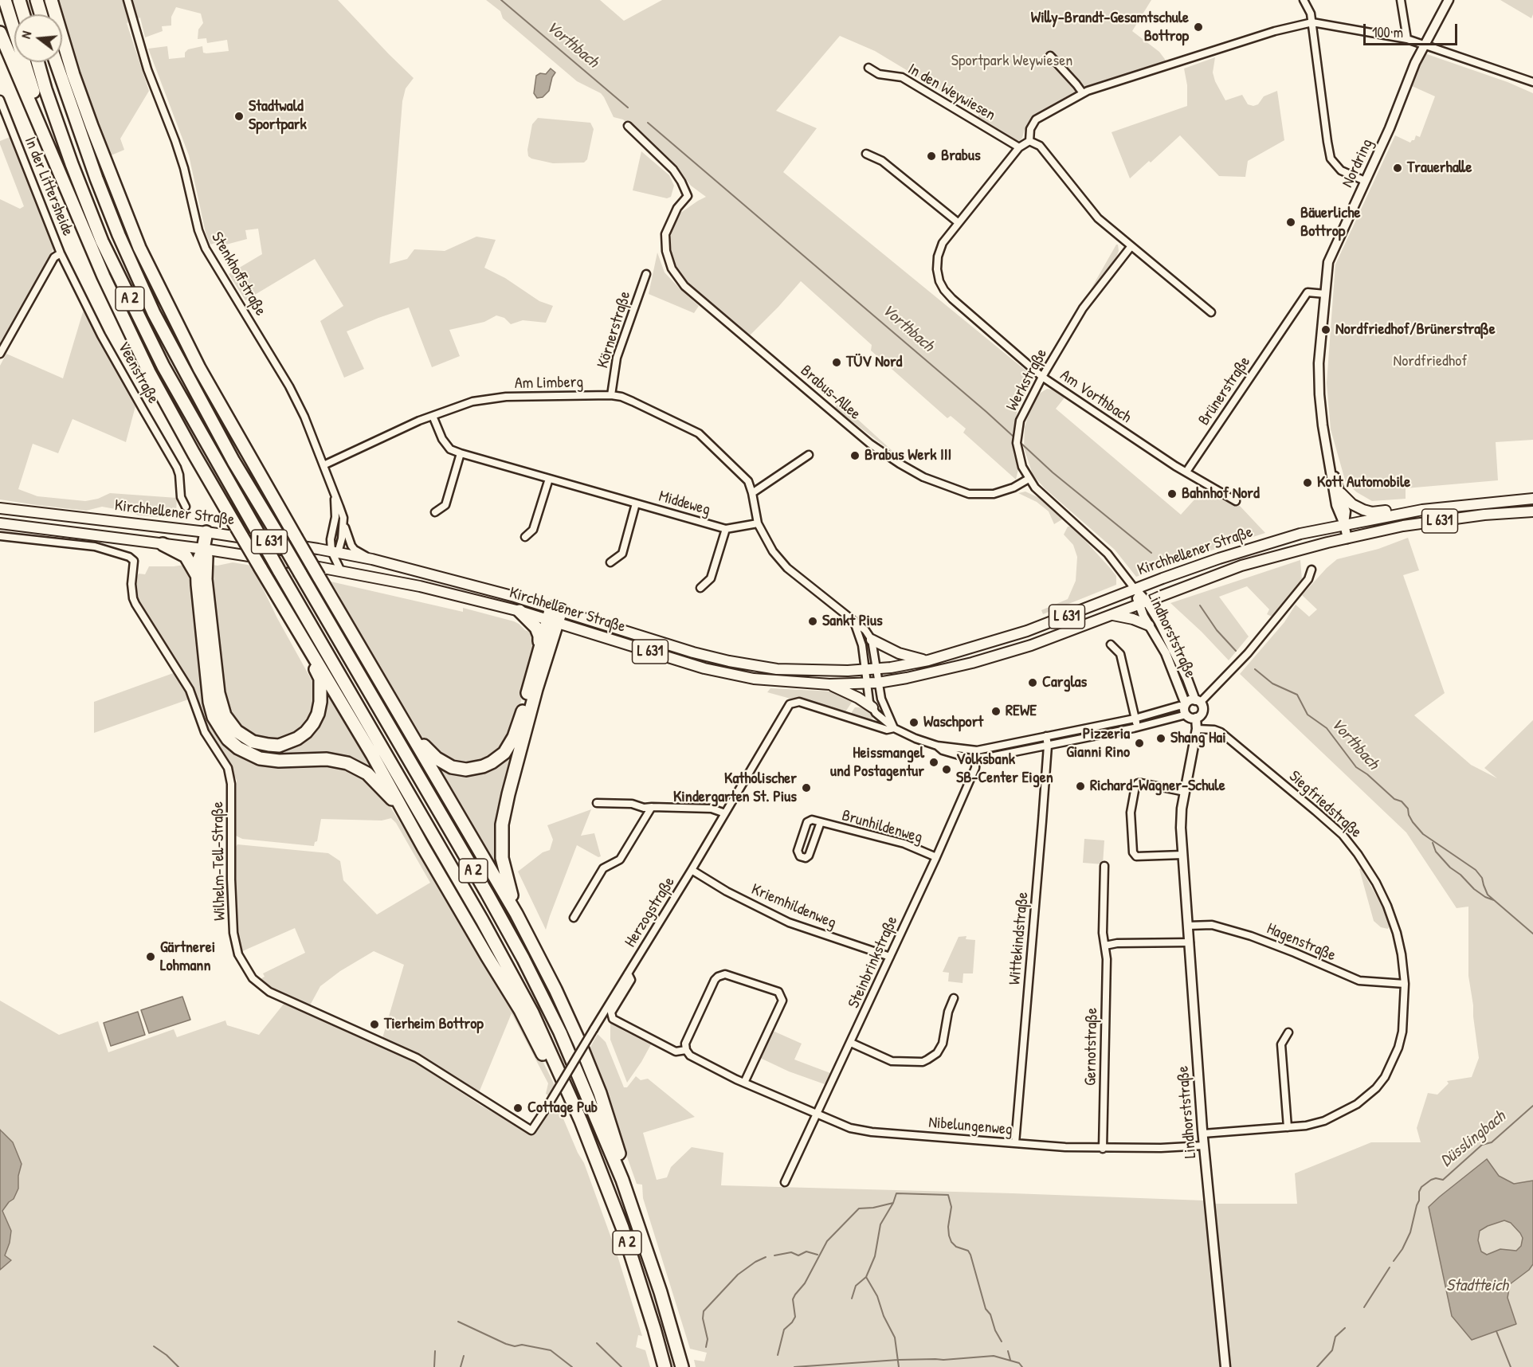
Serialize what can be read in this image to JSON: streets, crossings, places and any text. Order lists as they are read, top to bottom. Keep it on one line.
{"streets":{"highway":["A 2"],"main road":["Kirchhellener Straße","L 631"],"street":["In den Weywiesen","Nordring","In der Littersheide","Stenkhoffstraße","Körnerstraße","Veenstraße","Werkstraße","Am Limberg","Brünerstraße","Brabus-Allee","Am Vorthbach","Middeweg","Lindhorststraße","Siegfriedstraße","Brunhildenweg","Wilhelm-Tell-Straße","Kriemhildenweg","Herzogstraße","Wittekindstraße","Hagenstraße","Steinbrinkstraße","Gernotstraße","Nibelungenweg"]},"crossings":[["In den Weywiesen","Am Vorthbach"],["Nordring","Brünerstraße"],["Nordring","Kirchhellener Straße"],["In der Littersheide","Veenstraße"],["Stenkhoffstraße","Am Limberg"],["Stenkhoffstraße","Kirchhellener Straße"],["A 2","Kirchhellener Straße"],["Körnerstraße","Am Limberg"],["Werkstraße","Brabus-Allee"],["Werkstraße","Am Vorthbach"],["Werkstraße","Kirchhellener Straße"],["Werkstraße","Lindhorststraße"],["Am Limberg","Middeweg"],["Am Limberg","Kirchhellener Straße"],["Brünerstraße","Am Vorthbach"],["Kirchhellener Straße","Lindhorststraße"],["Lindhorststraße","Siegfriedstraße"],["Lindhorststraße","Hagenstraße"],["Lindhorststraße","Nibelungenweg"],["Siegfriedstraße","Hagenstraße"],["Brunhildenweg","Steinbrinkstraße"],["Wilhelm-Tell-Straße","Herzogstraße"],["Kriemhildenweg","Herzogstraße"],["Kriemhildenweg","Steinbrinkstraße"],["Herzogstraße","Nibelungenweg"],["Wittekindstraße","Nibelungenweg"],["Steinbrinkstraße","Nibelungenweg"],["Gernotstraße","Nibelungenweg"]],"water":["Vorthbach","Düsslingbach","Stadtteich"],"parks":["Sportpark Weywiesen","Nordfriedhof"],"places":["Willy-Brandt-Gesamtschule Bottrop","Stadtwald Sportpark","Brabus","Trauerhalle","Bäuerliche Bottrop","Nordfriedhof/Brünerstraße","TÜV Nord","Brabus Werk III","Kott Automobile","Bahnhof Nord","Sankt Pius","Carglas","REWE","Waschport","Shang Hai","Pizzeria Gianni Rino","Heissmangel und Postagentur","Volksbank SB-Center Eigen","Richard-Wagner-Schule","Katholischer Kindergarten St. Pius","Gärtnerei Lohmann","Tierheim Bottrop","Cottage Pub"],"scale_bar":"100 m","north":"left"}
